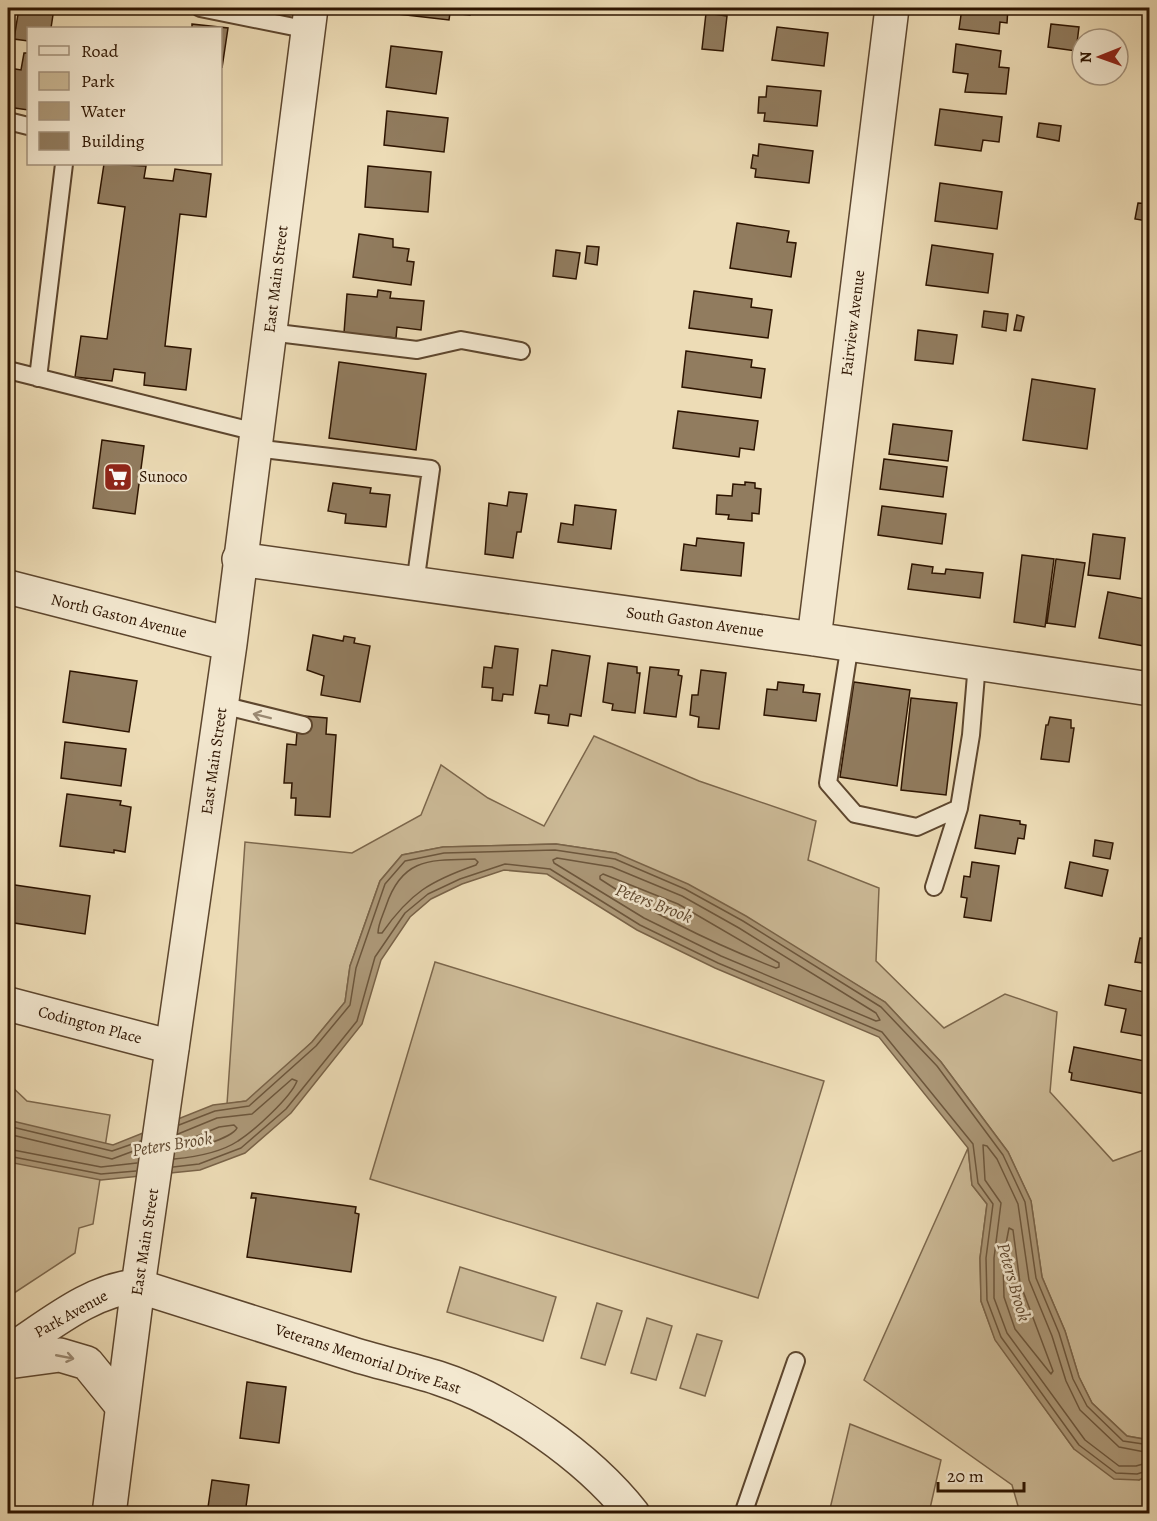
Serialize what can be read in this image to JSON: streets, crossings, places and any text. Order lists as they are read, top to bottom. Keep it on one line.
{"streets":{"street":["East Main Street","Fairview Avenue","North Gaston Avenue","South Gaston Avenue","Codington Place","Park Avenue","Veterans Memorial Drive East"]},"crossings":[["East Main Street","North Gaston Avenue"],["East Main Street","South Gaston Avenue"],["East Main Street","Codington Place"],["East Main Street","Park Avenue"],["East Main Street","Veterans Memorial Drive East"],["Fairview Avenue","South Gaston Avenue"],["Park Avenue","Veterans Memorial Drive East"]],"one_way":["Park Avenue"],"water":["Peters Brook"],"places":{"supermarket":["Sunoco"]},"legend":["Road","Park","Water","Building"],"scale_bar":"20 m","north":"left"}
